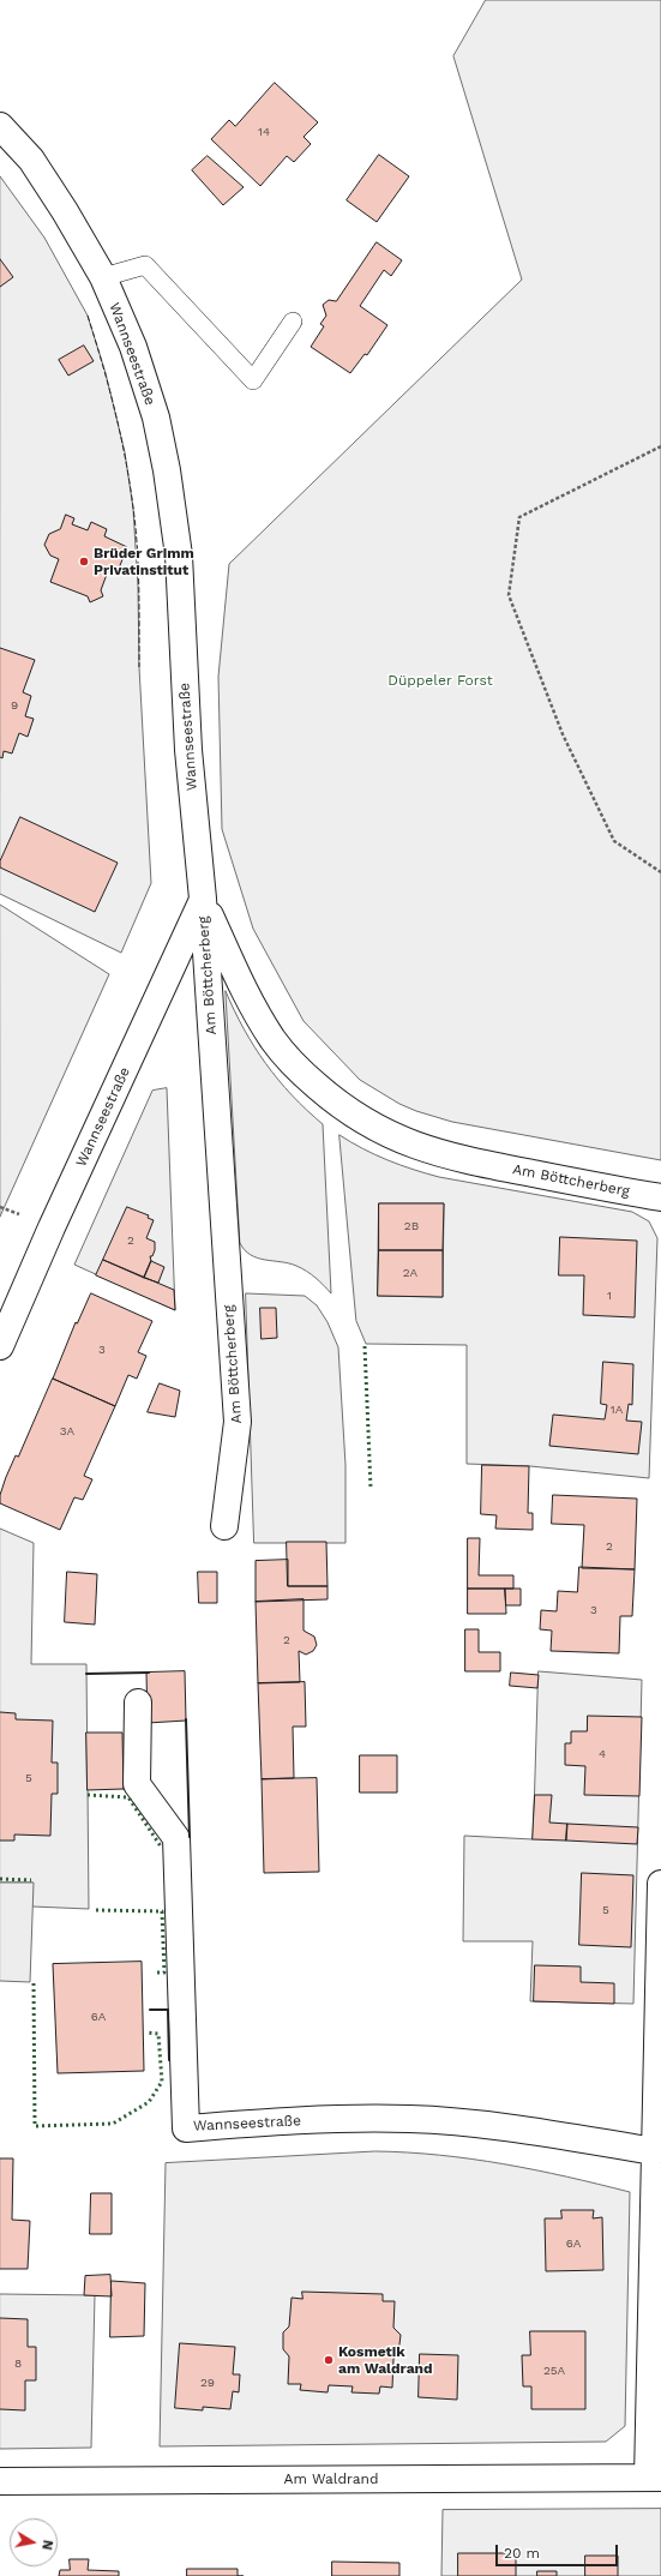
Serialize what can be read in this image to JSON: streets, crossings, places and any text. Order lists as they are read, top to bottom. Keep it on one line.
{"streets":{"street":["Wannseestraße","Am Böttcherberg","Am Waldrand"]},"crossings":[["Wannseestraße","Am Böttcherberg"]],"parks":["Düppeler Forst"],"places":["Brüder Grimm Privatinstitut","Kosmetik am Waldrand"],"house_numbers":["14","9","2B","2","2A","1","3","1A","3A","2","3","2","4","5","5","6A","6A","8","25A","29"],"scale_bar":"20 m","north":"right"}
